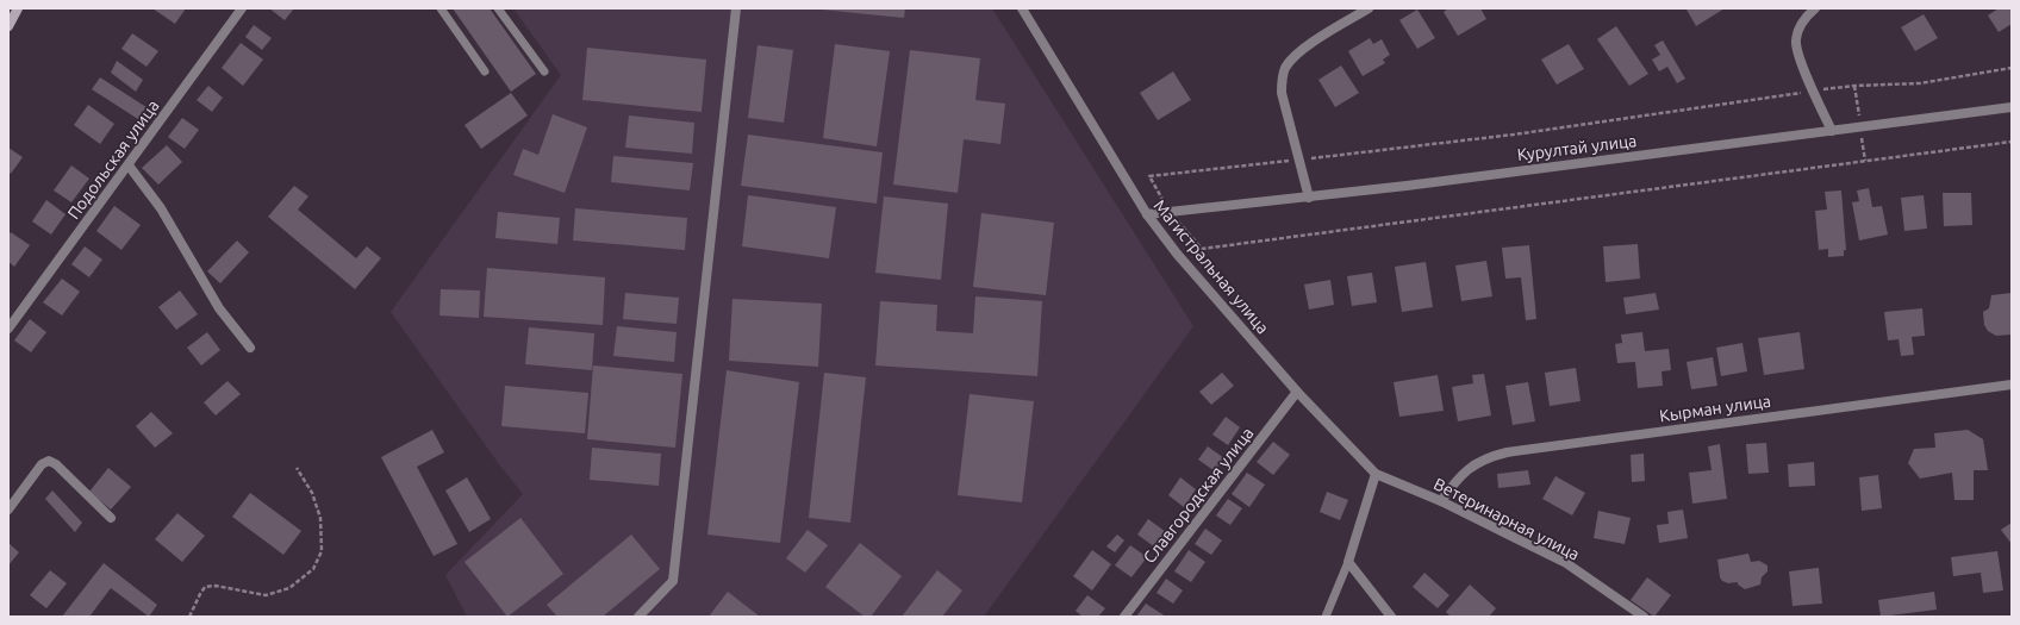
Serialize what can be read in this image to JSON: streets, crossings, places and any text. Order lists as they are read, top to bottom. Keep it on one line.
{"streets":{"street":["Курултай улица","Подольская улица","Магистральная улица","Кырман улица","Славгородская улица","Ветеринарная улица"]},"crossings":[["Курултай улица","Магистральная улица"],["Магистральная улица","Славгородская улица"],["Магистральная улица","Ветеринарная улица"],["Кырман улица","Ветеринарная улица"]]}
